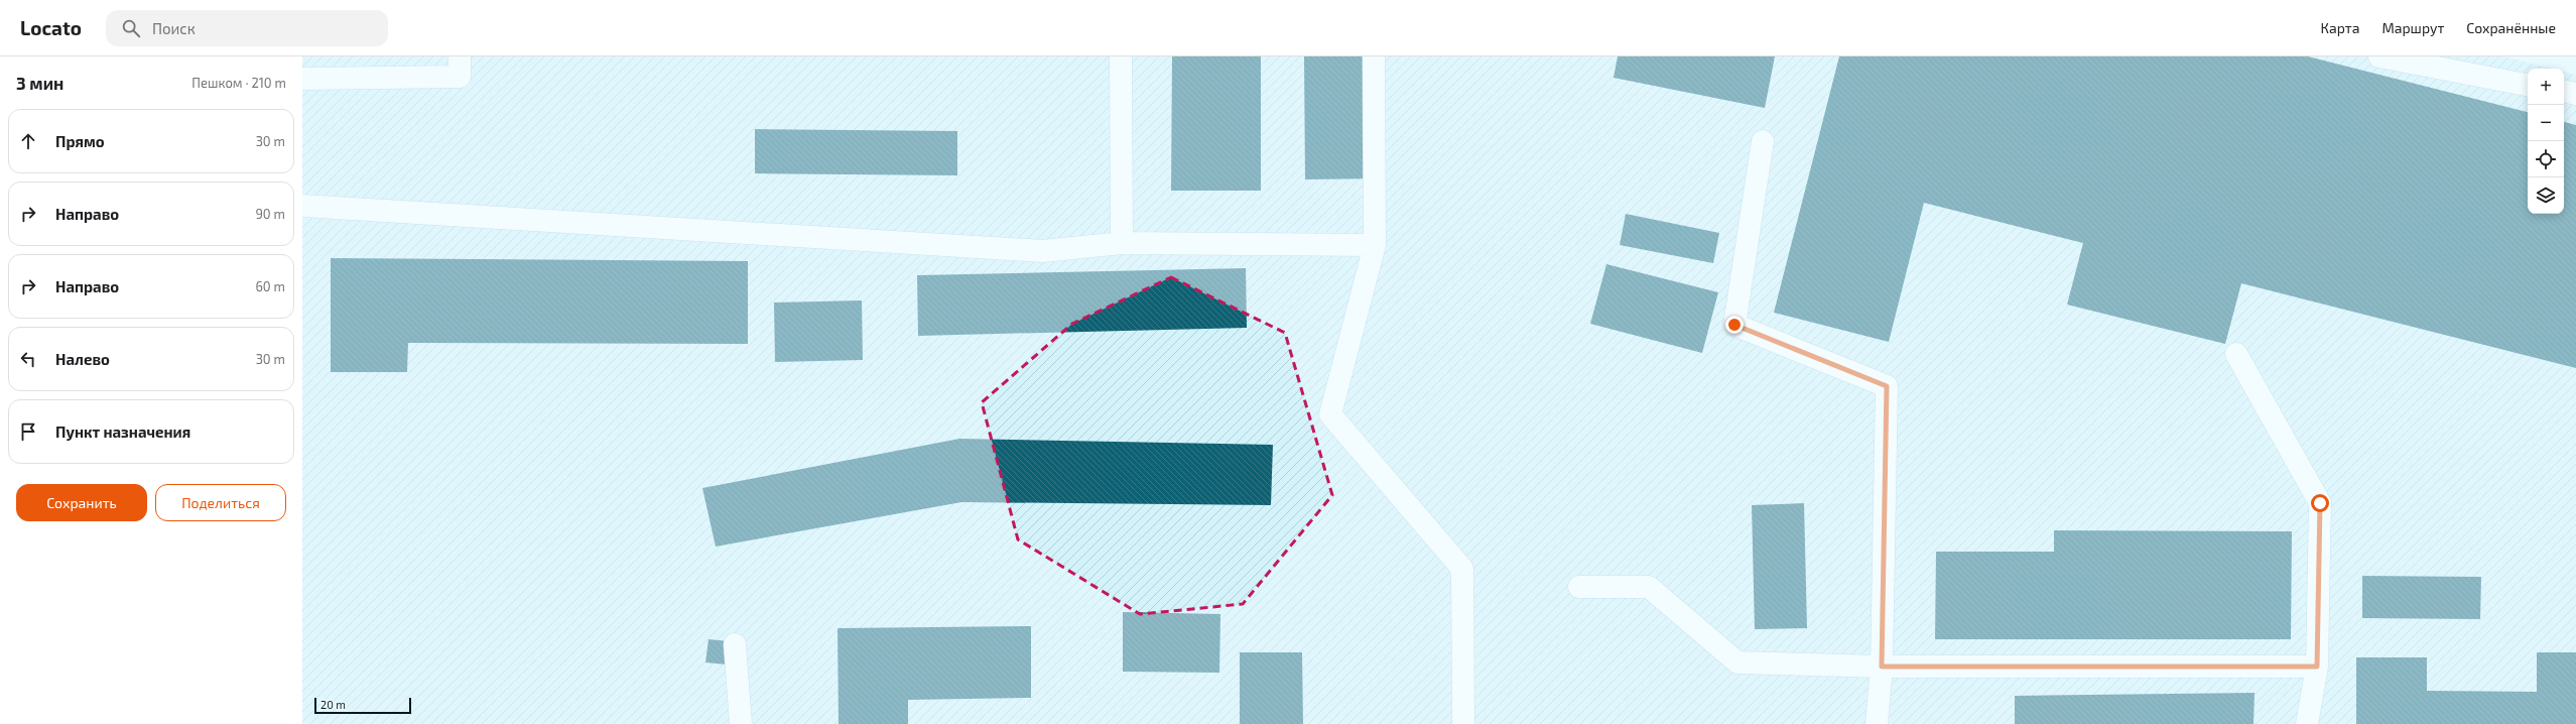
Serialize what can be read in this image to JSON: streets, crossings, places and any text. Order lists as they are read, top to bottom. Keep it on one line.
{"scale_bar":"20 m","page":{"header":"Locato","search":"Поиск","nav":["Карта","Маршрут","Сохранённые"],"heading":["3 мин","Пешком · 210 m"],"map_buttons":["+","−"],"list":[["Прямо","30 m"],["Направо","90 m"],["Направо","60 m"],["Налево","30 m"],"Пункт назначения"],"buttons":["Сохранить","Поделиться"],"scale":"20 m"}}
